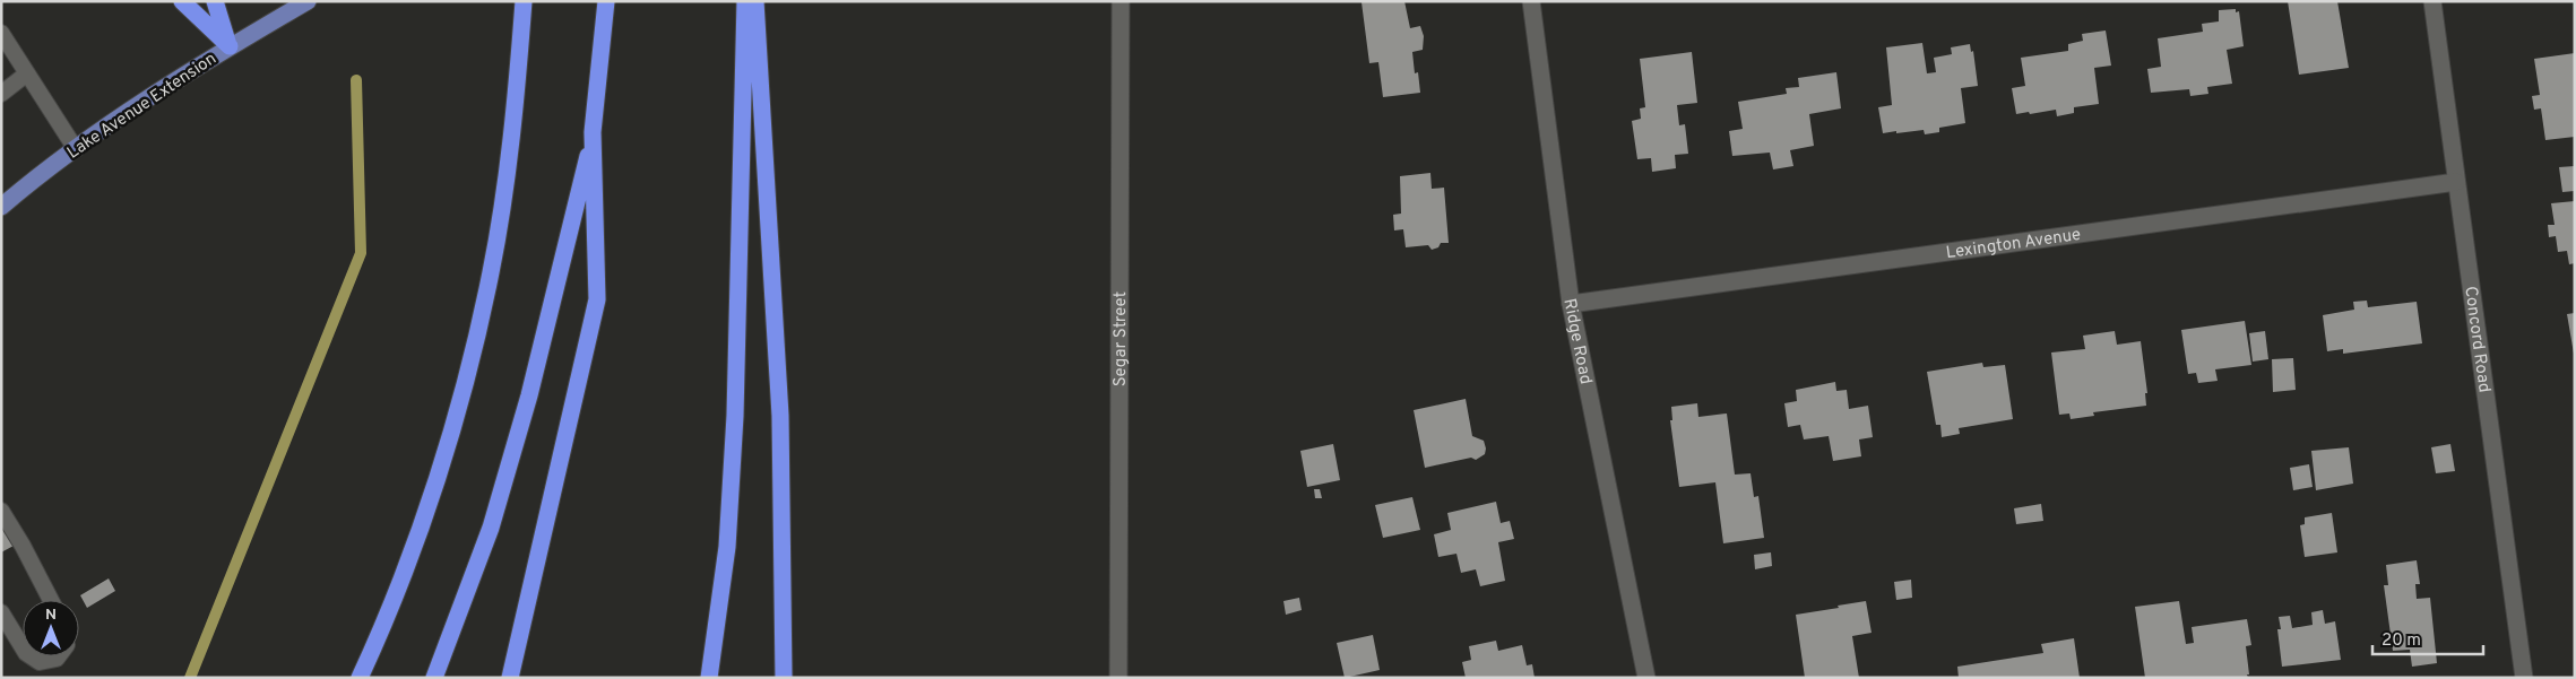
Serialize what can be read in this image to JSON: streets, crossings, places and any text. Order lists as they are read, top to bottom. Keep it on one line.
{"streets":{"main road":["Lake Avenue Extension"],"street":["Lexington Avenue","Segar Street","Concord Road","Ridge Road"]},"crossings":[["Lexington Avenue","Concord Road"],["Lexington Avenue","Ridge Road"]],"scale_bar":"20 m","north":"top"}
